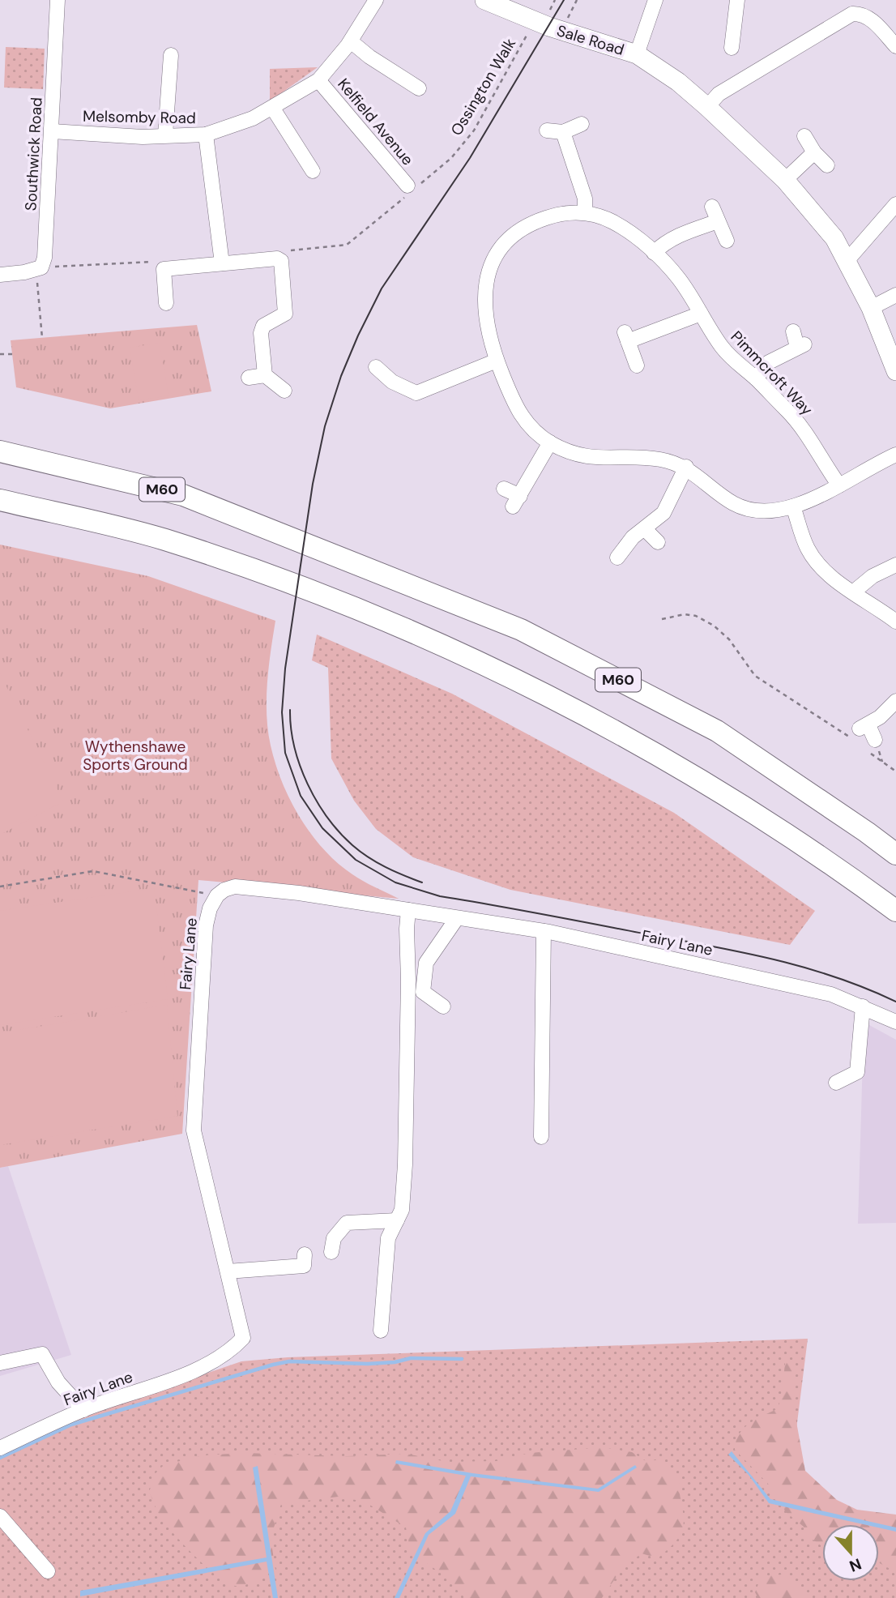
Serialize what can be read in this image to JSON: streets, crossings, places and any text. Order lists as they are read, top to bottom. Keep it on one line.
{"streets":{"highway":["M60"],"main road":["Sale Road"],"street":["Melsomby Road","Kelfield Avenue","Southwick Road","Pimmcroft Way","Fairy Lane"],"path":["Ossington Walk"]},"crossings":[["Sale Road","Ossington Walk"],["Ossington Walk","Kelfield Avenue"],["Melsomby Road","Kelfield Avenue"],["Melsomby Road","Southwick Road"]],"parks":["Wythenshawe Sports Ground"],"north":"bottom"}
